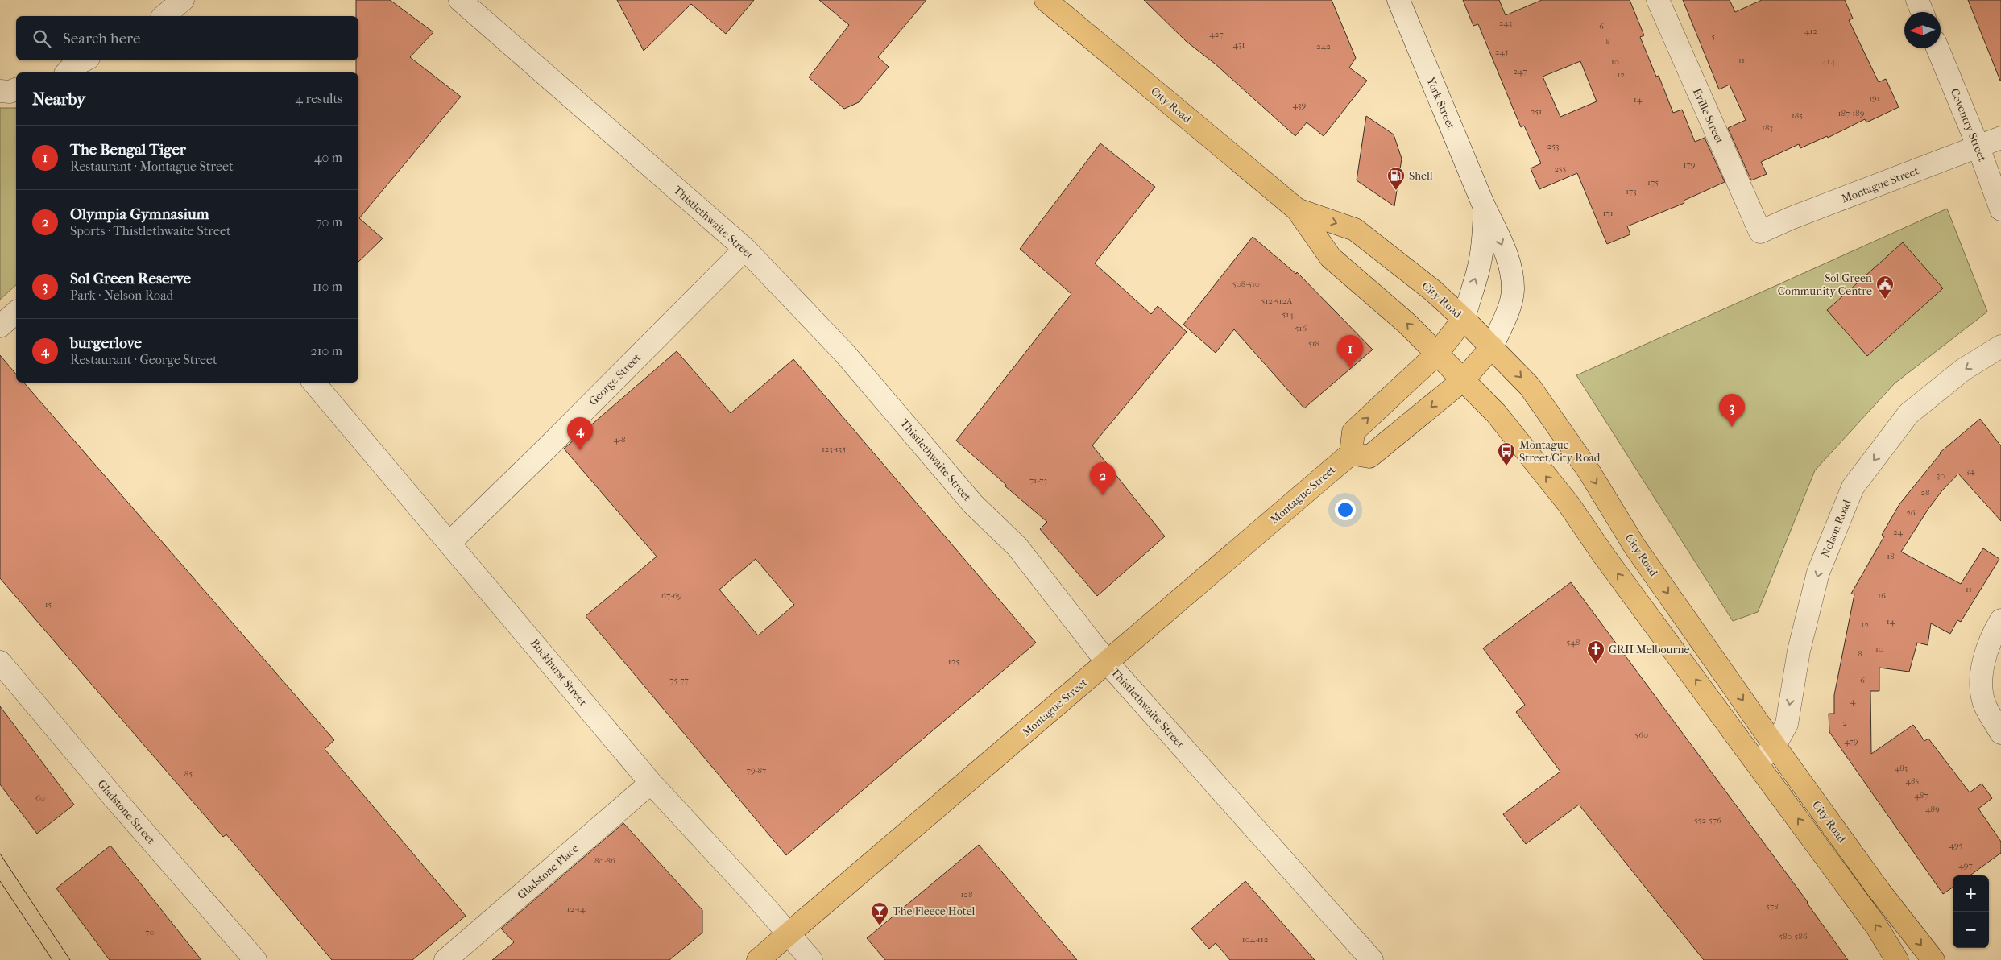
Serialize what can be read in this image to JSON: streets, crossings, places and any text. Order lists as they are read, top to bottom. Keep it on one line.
{"streets":{"main road":["City Road","Montague Street"],"street":["York Street","Eville Street","Coventry Street","Thistlethwaite Street","George Street","Nelson Road","Buckhurst Street","Gladstone Street","Gladstone Place"]},"crossings":[["York Street","City Road"],["City Road","Nelson Road"],["Eville Street","Montague Street"],["Coventry Street","Montague Street"],["Montague Street","Thistlethwaite Street"],["Montague Street","Buckhurst Street"],["Thistlethwaite Street","George Street"],["George Street","Buckhurst Street"],["Buckhurst Street","Gladstone Place"]],"one_way":["Nelson Road"],"places":{"fuel station":["Shell"],"public building":["Sol Green Community Centre"],"bus stop":["Montague Street/City Road"],"church":["GRII Melbourne"],"bar":["The Fleece Hotel"]},"house_numbers":["243","6","412","427","5","8","431","242","245","11","10","414","247","12","191","14","439","251","187-189","185","183","253","179","255","175","173","171","508-510","512-512A","514","516","518","4-8","123-135","34","30","71-73","28","26","24","18","11","67-69","16","15","14","12","548","10","8","125","75-77","6","4","2","560","479","483","79-87","85","485","487","60","489","552-576","495","80-86","497","128","578","12-14","70","580-586","104-112"],"north":"left","page":{"search":"Search here","heading":["Nearby","4 results"],"list":[{"mark":"1","name":"The Bengal Tiger","note":"Restaurant · Montague Street","value":"40 m"},{"mark":"2","name":"Olympia Gymnasium","note":"Sports · Thistlethwaite Street","value":"70 m"},{"mark":"3","name":"Sol Green Reserve","note":"Park · Nelson Road","value":"110 m"},{"mark":"4","name":"burgerlove","note":"Restaurant · George Street","value":"210 m"}],"pins":["1","3","4","2"],"map_buttons":["+","−"]}}
